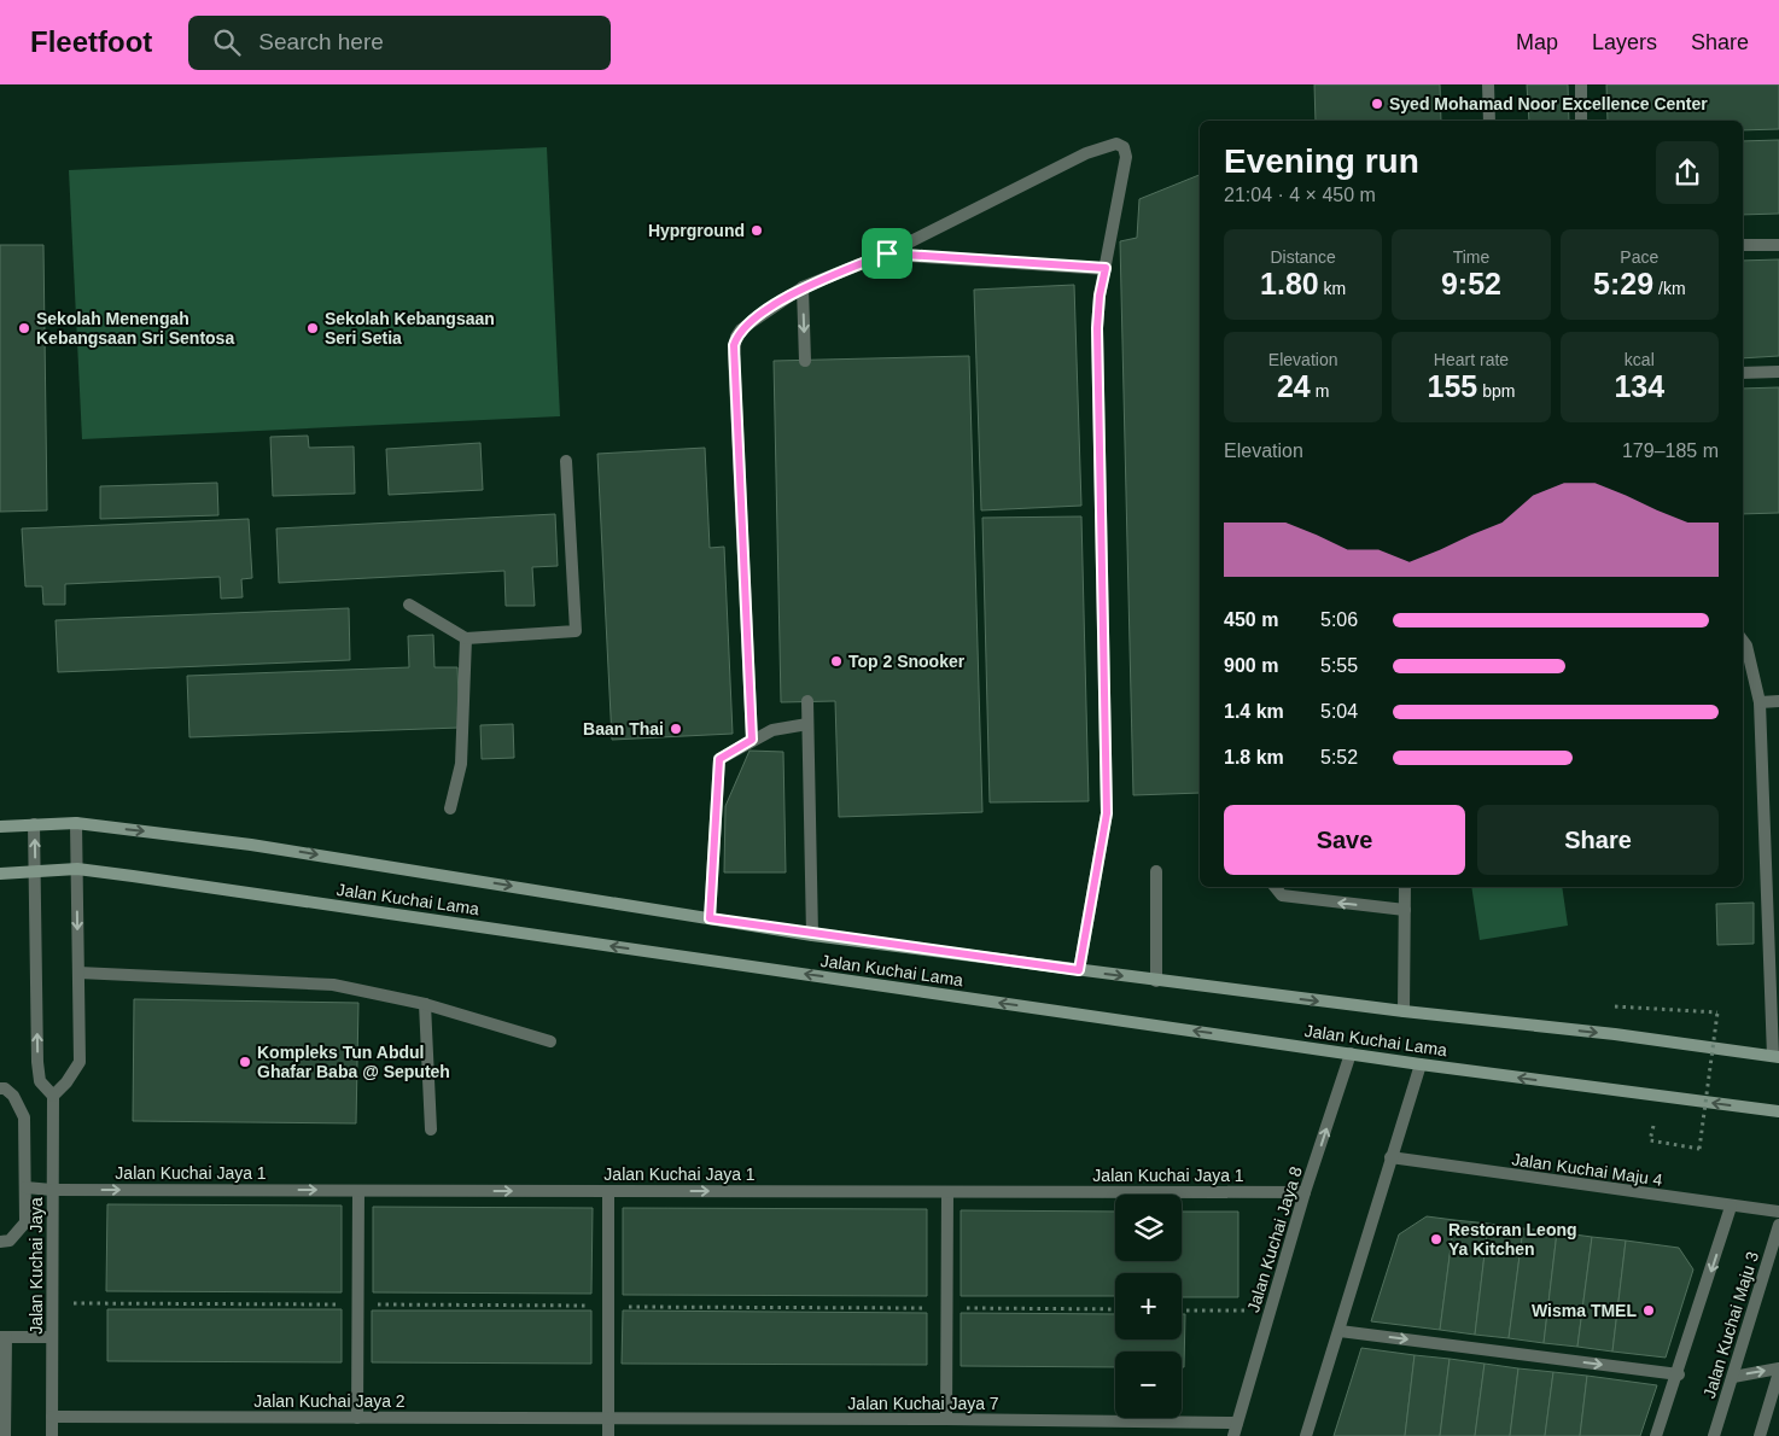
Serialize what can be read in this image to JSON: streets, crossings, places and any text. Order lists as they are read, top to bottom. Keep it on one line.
{"streets":{"main road":["Jalan Kuchai Lama"],"street":["Jalan Kuchai Maju 4","Jalan Kuchai Jaya 1","Jalan Kuchai Jaya 8","Jalan Kuchai Jaya","Jalan Kuchai Maju 3","Jalan Kuchai Jaya 2","Jalan Kuchai Jaya 7"]},"crossings":[["Jalan Kuchai Lama","Jalan Kuchai Jaya 8"],["Jalan Kuchai Jaya 1","Jalan Kuchai Jaya 8"],["Jalan Kuchai Jaya 1","Jalan Kuchai Jaya"],["Jalan Kuchai Jaya 8","Jalan Kuchai Jaya 7"],["Jalan Kuchai Jaya","Jalan Kuchai Jaya 2"],["Jalan Kuchai Jaya 2","Jalan Kuchai Jaya 7"]],"one_way":["Jalan Kuchai Jaya 1"],"places":["Syed Mohamad Noor Excellence Center","Hyprground","Sekolah Menengah Kebangsaan Sri Sentosa","Sekolah Kebangsaan Seri Setia","Top 2 Snooker","Baan Thai","Kompleks Tun Abdul Ghafar Baba @ Seputeh","Restoran Leong Ya Kitchen","Wisma TMEL"],"page":{"header":"Fleetfoot","search":"Search here","nav":["Map","Layers","Share"],"heading":["Evening run","21:04 · 4 × 450 m"],"stats":[["Distance","1.80 km"],["Time","9:52"],["Pace","5:29 /km"],["Elevation","24 m"],["Heart rate","155 bpm"],["kcal","134"]],"chart":["Elevation","179–185 m"],"list":[{"name":"450 m","note":"5:06"},{"name":"900 m","note":"5:55"},{"name":"1.4 km","note":"5:04"},{"name":"1.8 km","note":"5:52"}],"buttons":["Save","Share"],"map_buttons":["+","−"]}}
